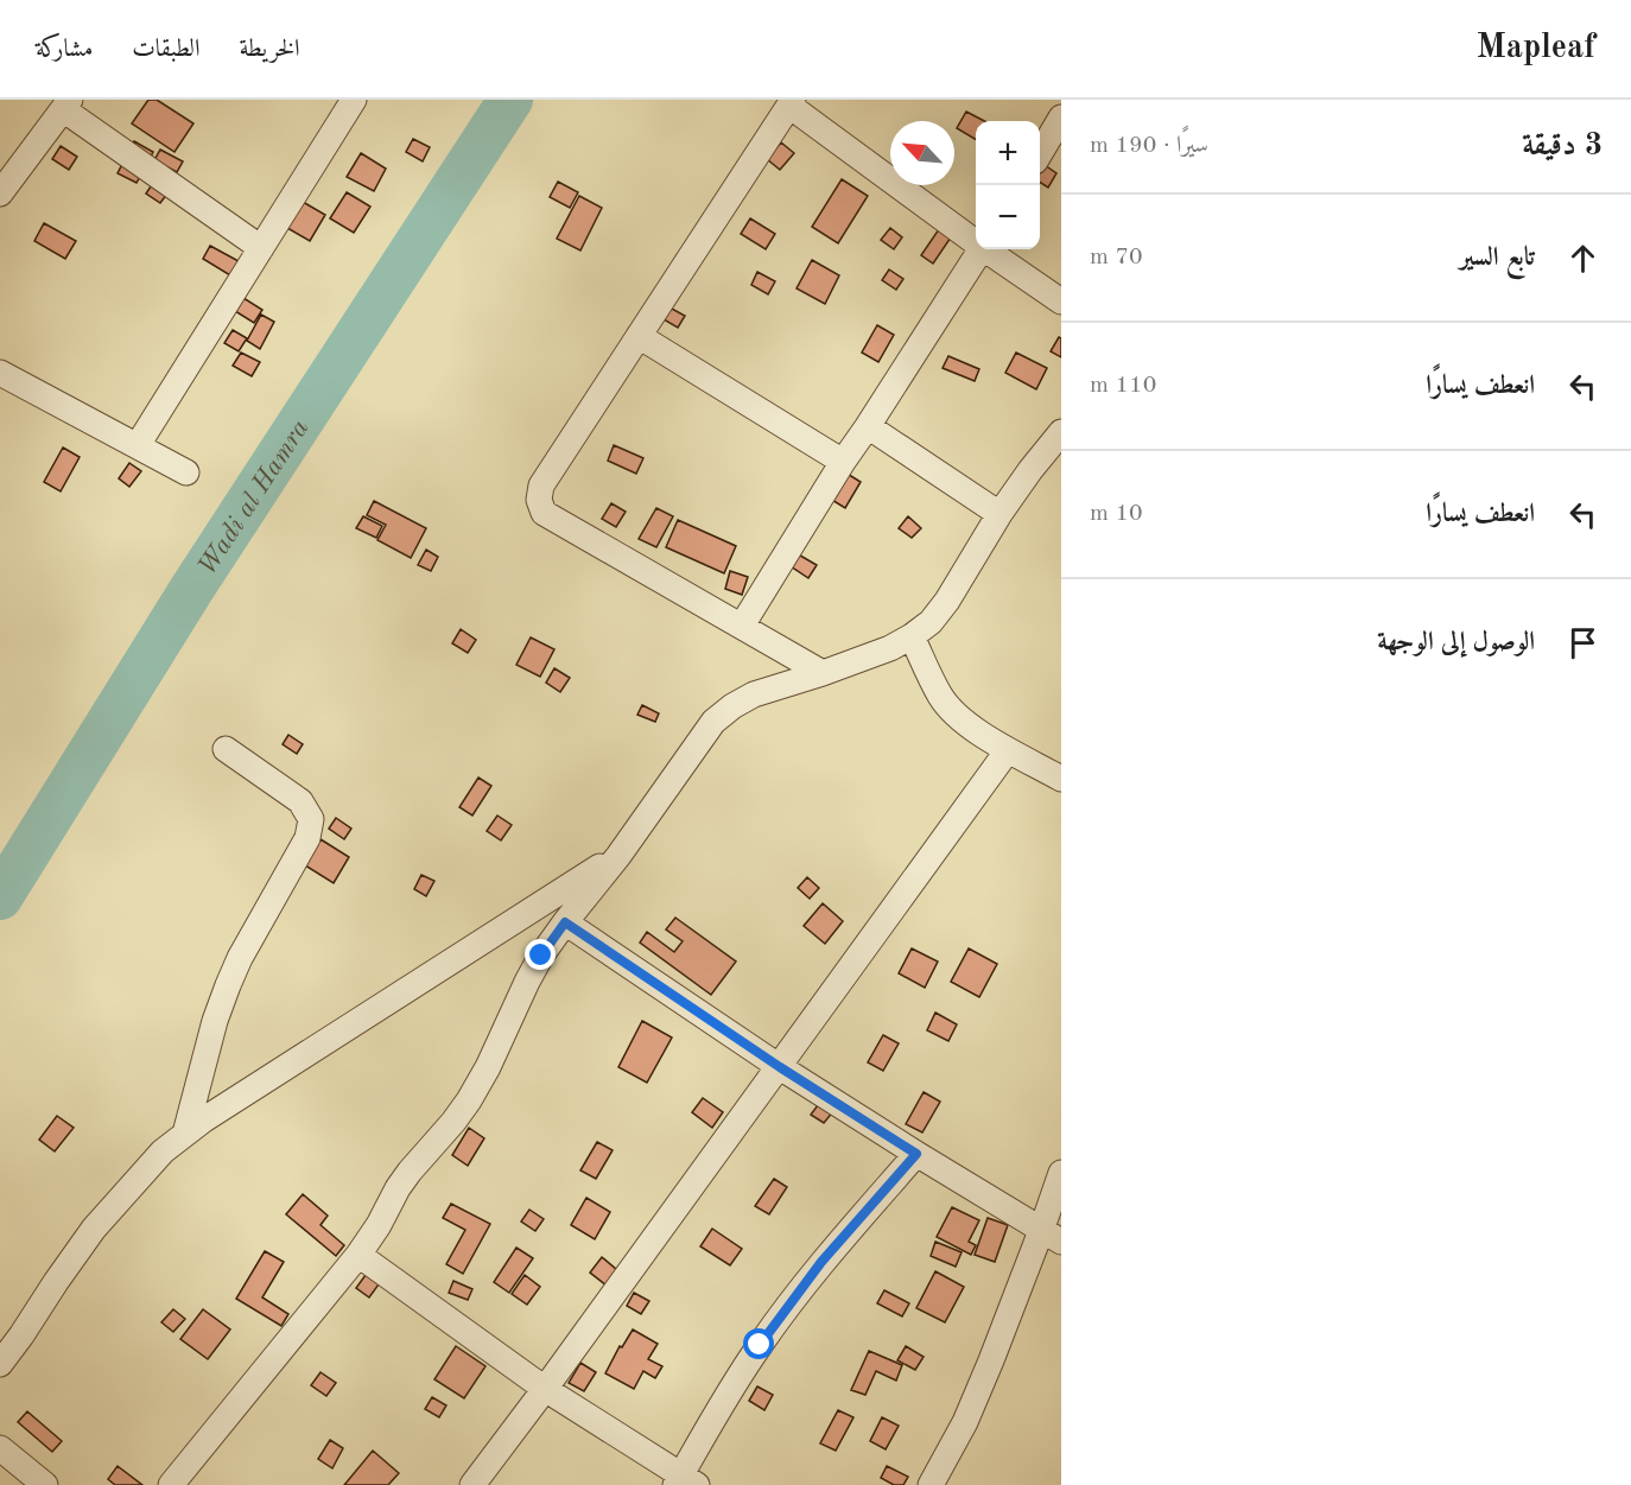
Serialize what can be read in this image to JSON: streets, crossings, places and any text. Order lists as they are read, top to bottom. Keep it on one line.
{"water":["Wadi al Hamra"],"north":"top left","page":{"header":"Mapleaf","nav":["الخريطة","الطبقات","مشاركة"],"heading":["3 دقيقة","سيرًا · 190 m"],"map_buttons":["+","−"],"list":[["تابع السير","70 m"],["انعطف يسارًا","110 m"],["انعطف يسارًا","10 m"],"الوصول إلى الوجهة"]}}
